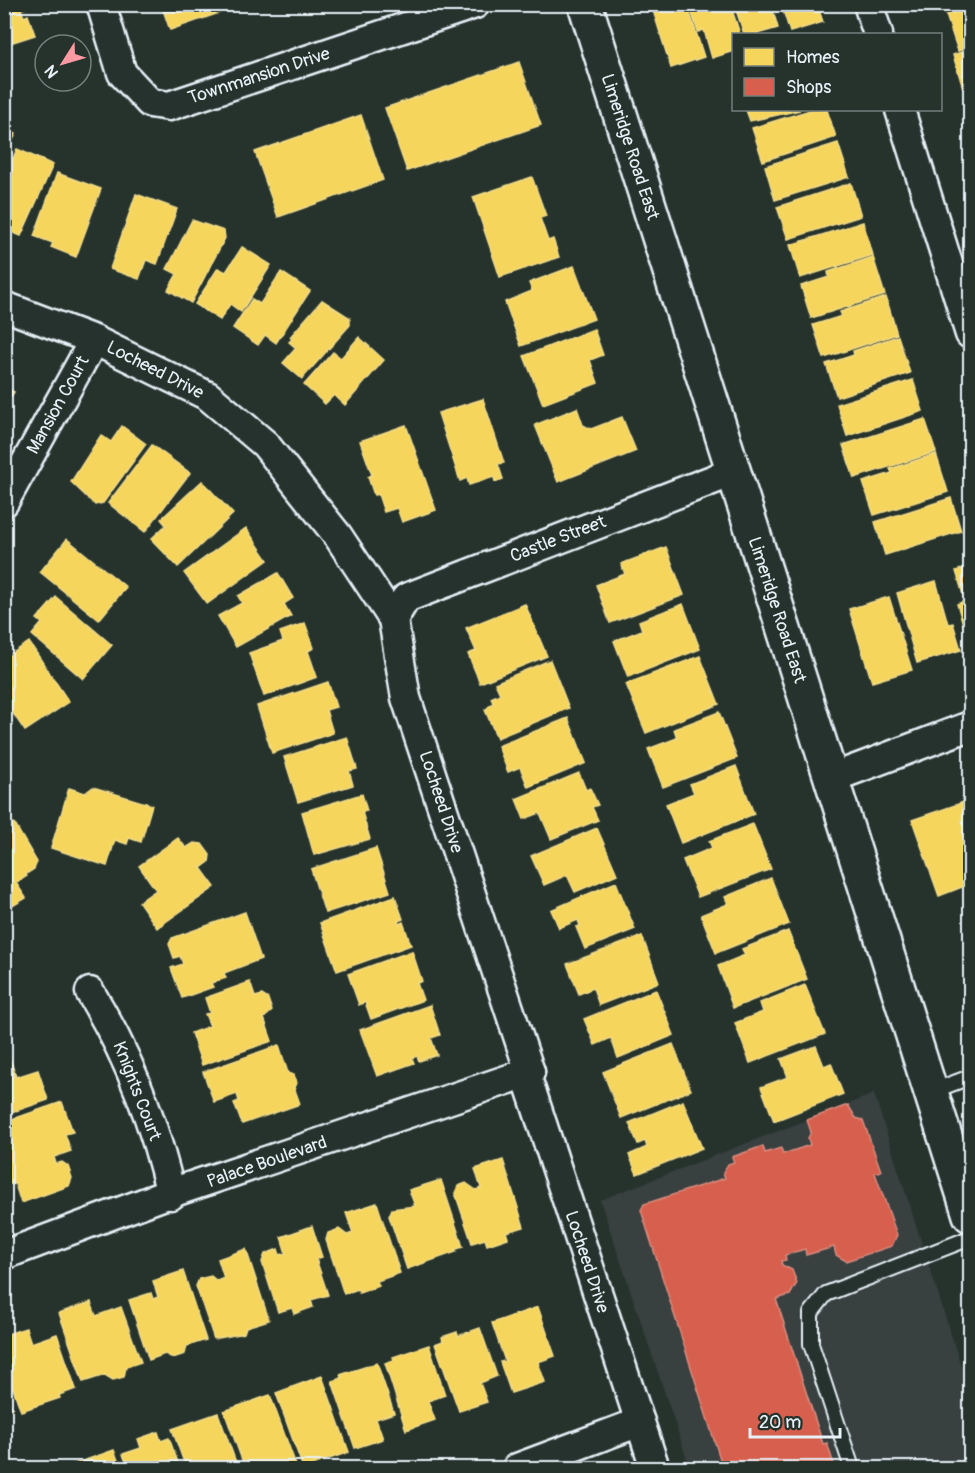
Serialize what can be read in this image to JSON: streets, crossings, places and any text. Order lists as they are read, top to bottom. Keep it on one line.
{"streets":{"street":["Townmansion Drive","Limeridge Road East","Locheed Drive","Mansion Court","Castle Street","Knights Court","Palace Boulevard"]},"crossings":[["Limeridge Road East","Castle Street"],["Locheed Drive","Mansion Court"],["Locheed Drive","Castle Street"],["Locheed Drive","Palace Boulevard"],["Knights Court","Palace Boulevard"]],"legend":["Homes","Shops"],"scale_bar":"20 m","north":"bottom left"}
